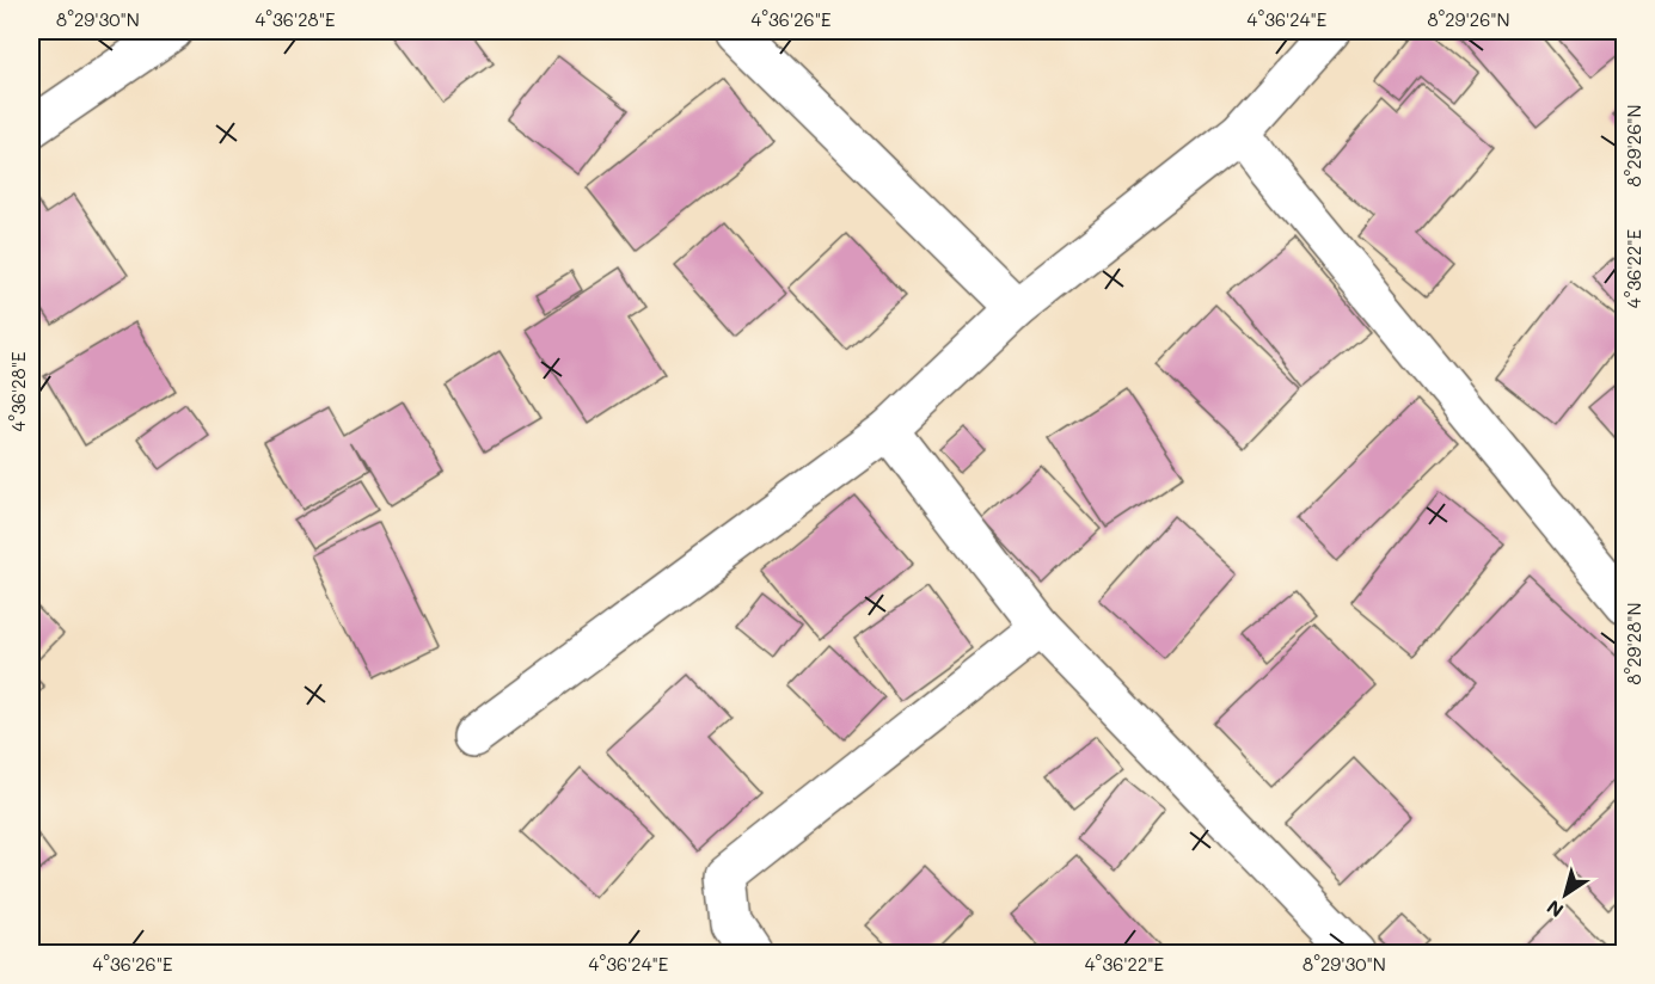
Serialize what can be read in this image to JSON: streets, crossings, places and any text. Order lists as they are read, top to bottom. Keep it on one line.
{"north":"bottom left","coordinates":["8°29'30\"N","4°36'28\"E","4°36'26\"E","4°36'24\"E","8°29'26\"N","4°36'22\"E","8°29'28\"N"]}
